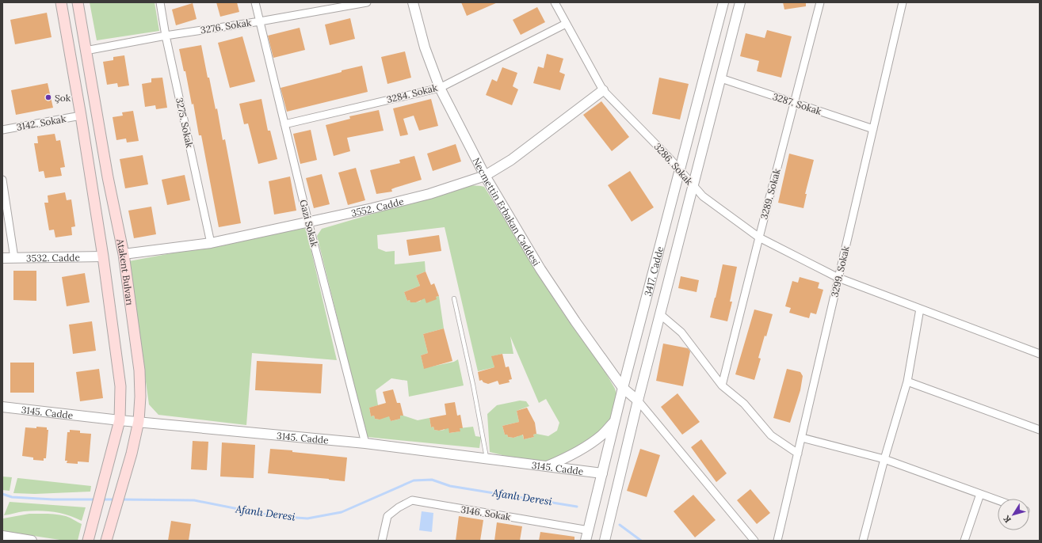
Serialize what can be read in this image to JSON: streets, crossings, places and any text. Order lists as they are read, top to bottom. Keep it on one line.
{"streets":{"main road":["Atakent Bulvarı"],"street":["3276. Sokak","3284. Sokak","3287. Sokak","3142. Sokak","3275. Sokak","3286. Sokak","3289. Sokak","3552. Cadde","Necmettin Erbakan Caddesi","Gazi Sokak","3532. Cadde","3417. Cadde","3299. Sokak","3145. Cadde","3146. Sokak"]},"crossings":[["3276. Sokak","3275. Sokak"],["3276. Sokak","Gazi Sokak"],["3276. Sokak","Atakent Bulvarı"],["3284. Sokak","3286. Sokak"],["3284. Sokak","Necmettin Erbakan Caddesi"],["3284. Sokak","Gazi Sokak"],["3287. Sokak","3289. Sokak"],["3287. Sokak","3417. Cadde"],["3287. Sokak","3299. Sokak"],["3142. Sokak","Atakent Bulvarı"],["3275. Sokak","3552. Cadde"],["3286. Sokak","3289. Sokak"],["3286. Sokak","3552. Cadde"],["3286. Sokak","3417. Cadde"],["3286. Sokak","3299. Sokak"],["3552. Cadde","Necmettin Erbakan Caddesi"],["3552. Cadde","Gazi Sokak"],["3552. Cadde","Atakent Bulvarı"],["Necmettin Erbakan Caddesi","3417. Cadde"],["Gazi Sokak","3145. Cadde"],["3532. Cadde","Atakent Bulvarı"],["3417. Cadde","3145. Cadde"],["3417. Cadde","3146. Sokak"],["Atakent Bulvarı","3145. Cadde"]],"water":["Afanlı Deresi"],"places":["Şok"],"north":"bottom left"}
